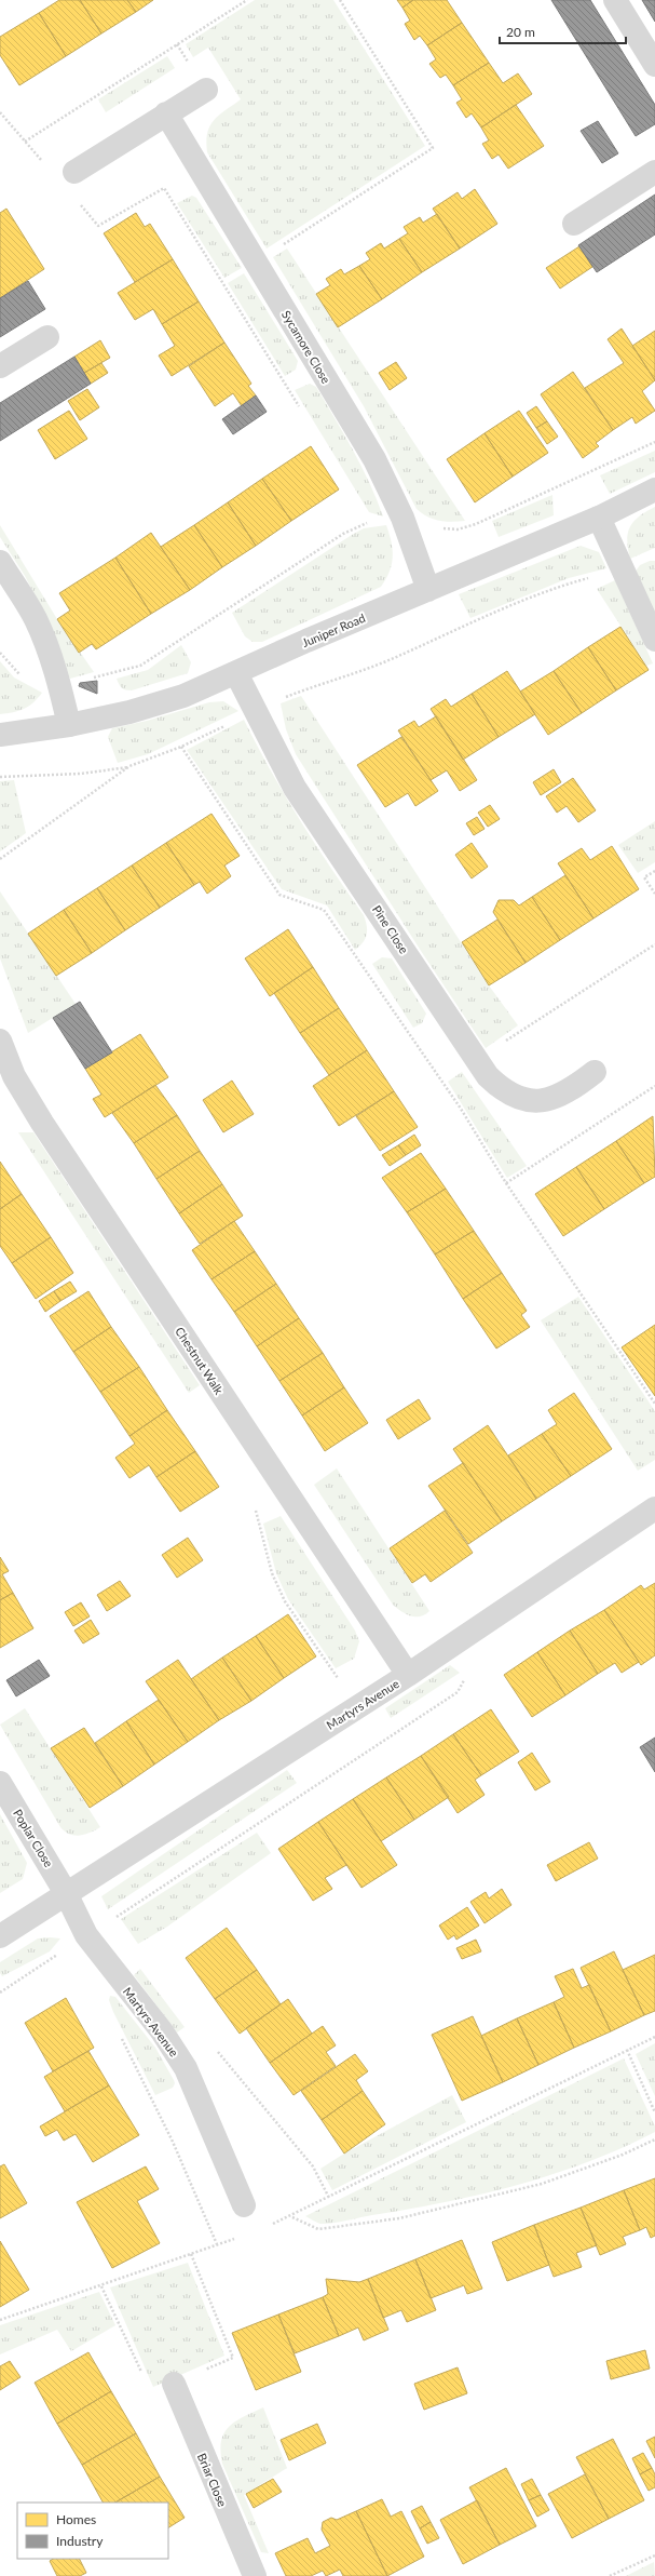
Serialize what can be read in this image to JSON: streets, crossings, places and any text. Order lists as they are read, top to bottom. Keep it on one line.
{"streets":{"street":["Sycamore Close","Juniper Road","Pine Close","Chestnut Walk","Martyrs Avenue","Poplar Close","Briar Close"]},"crossings":[["Sycamore Close","Juniper Road"],["Juniper Road","Pine Close"],["Chestnut Walk","Martyrs Avenue"],["Martyrs Avenue","Poplar Close"]],"legend":["Homes","Industry"],"scale_bar":"20 m"}
